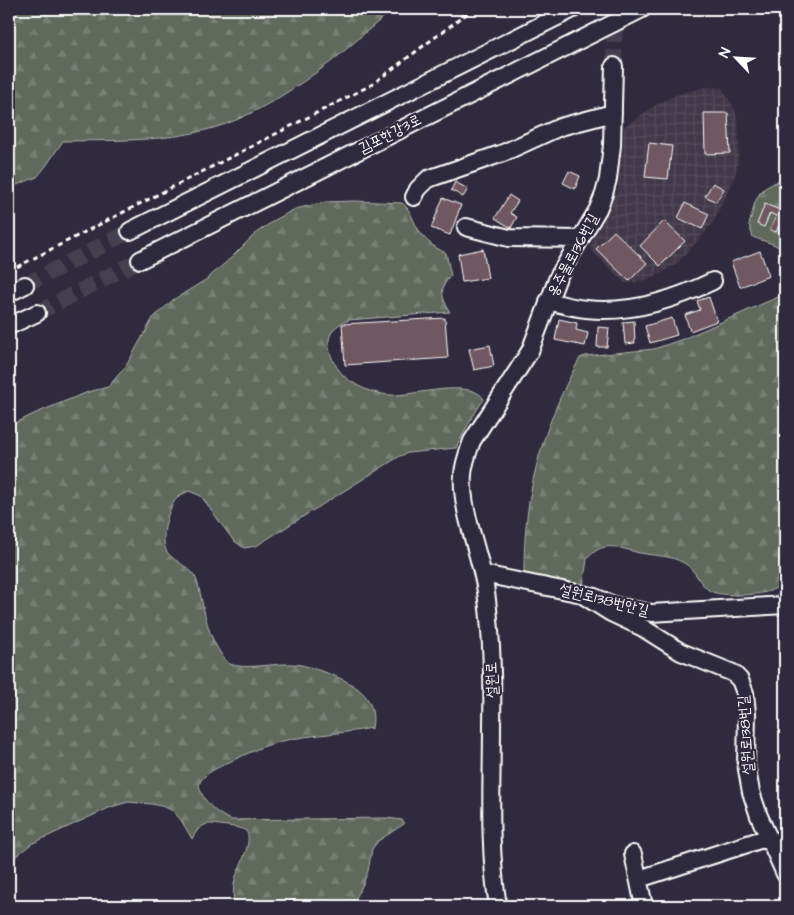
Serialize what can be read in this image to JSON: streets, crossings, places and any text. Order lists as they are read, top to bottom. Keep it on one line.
{"streets":{"street":["김포한강3로","옹주물로136번길","설원로138번안길","설원로","설원로138번길"]},"crossings":[["옹주물로136번길","설원로"],["설원로138번안길","설원로"],["설원로138번안길","설원로138번길"]],"north":"top left"}
